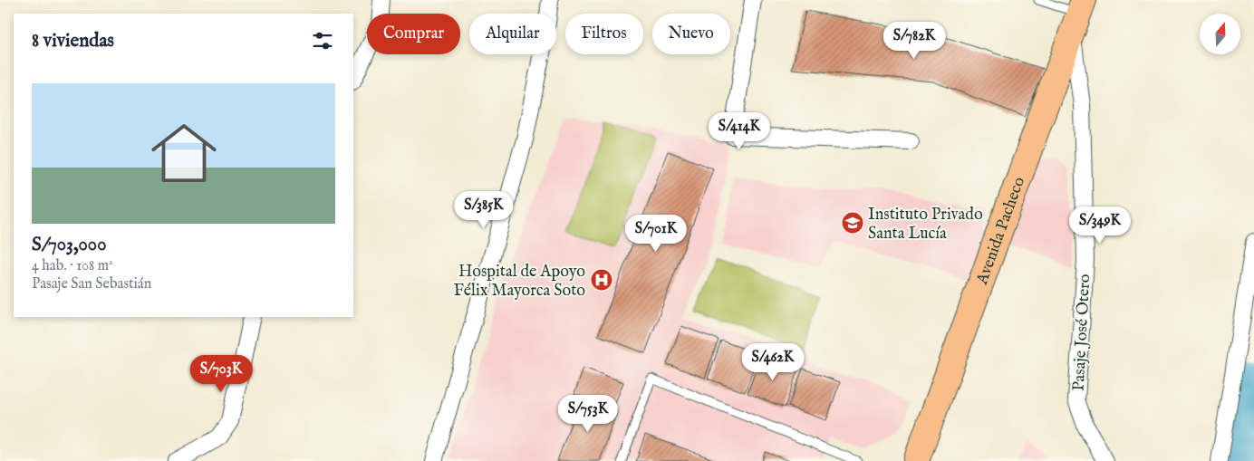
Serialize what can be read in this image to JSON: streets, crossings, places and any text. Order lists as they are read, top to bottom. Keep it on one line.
{"streets":{"highway":["Avenida Pacheco"],"street":["Pasaje José Otero"]},"crossings":[["Avenida Pacheco","Pasaje José Otero"]],"places":{"school or university":["Instituto Privado Santa Lucía"],"hospital":["Hospital de Apoyo Félix Mayorca Soto"]},"north":"top","page":{"chip":["Comprar","Alquilar","Filtros","Nuevo"],"heading":"8 viviendas","price":["S/782K","S/414K","S/385K","S/349K","S/701K","S/462K","S/703K","S/753K"],"list":[{"name":"S/703,000","note":"4 hab. · 108 m² · Pasaje San Sebastián"}]}}
